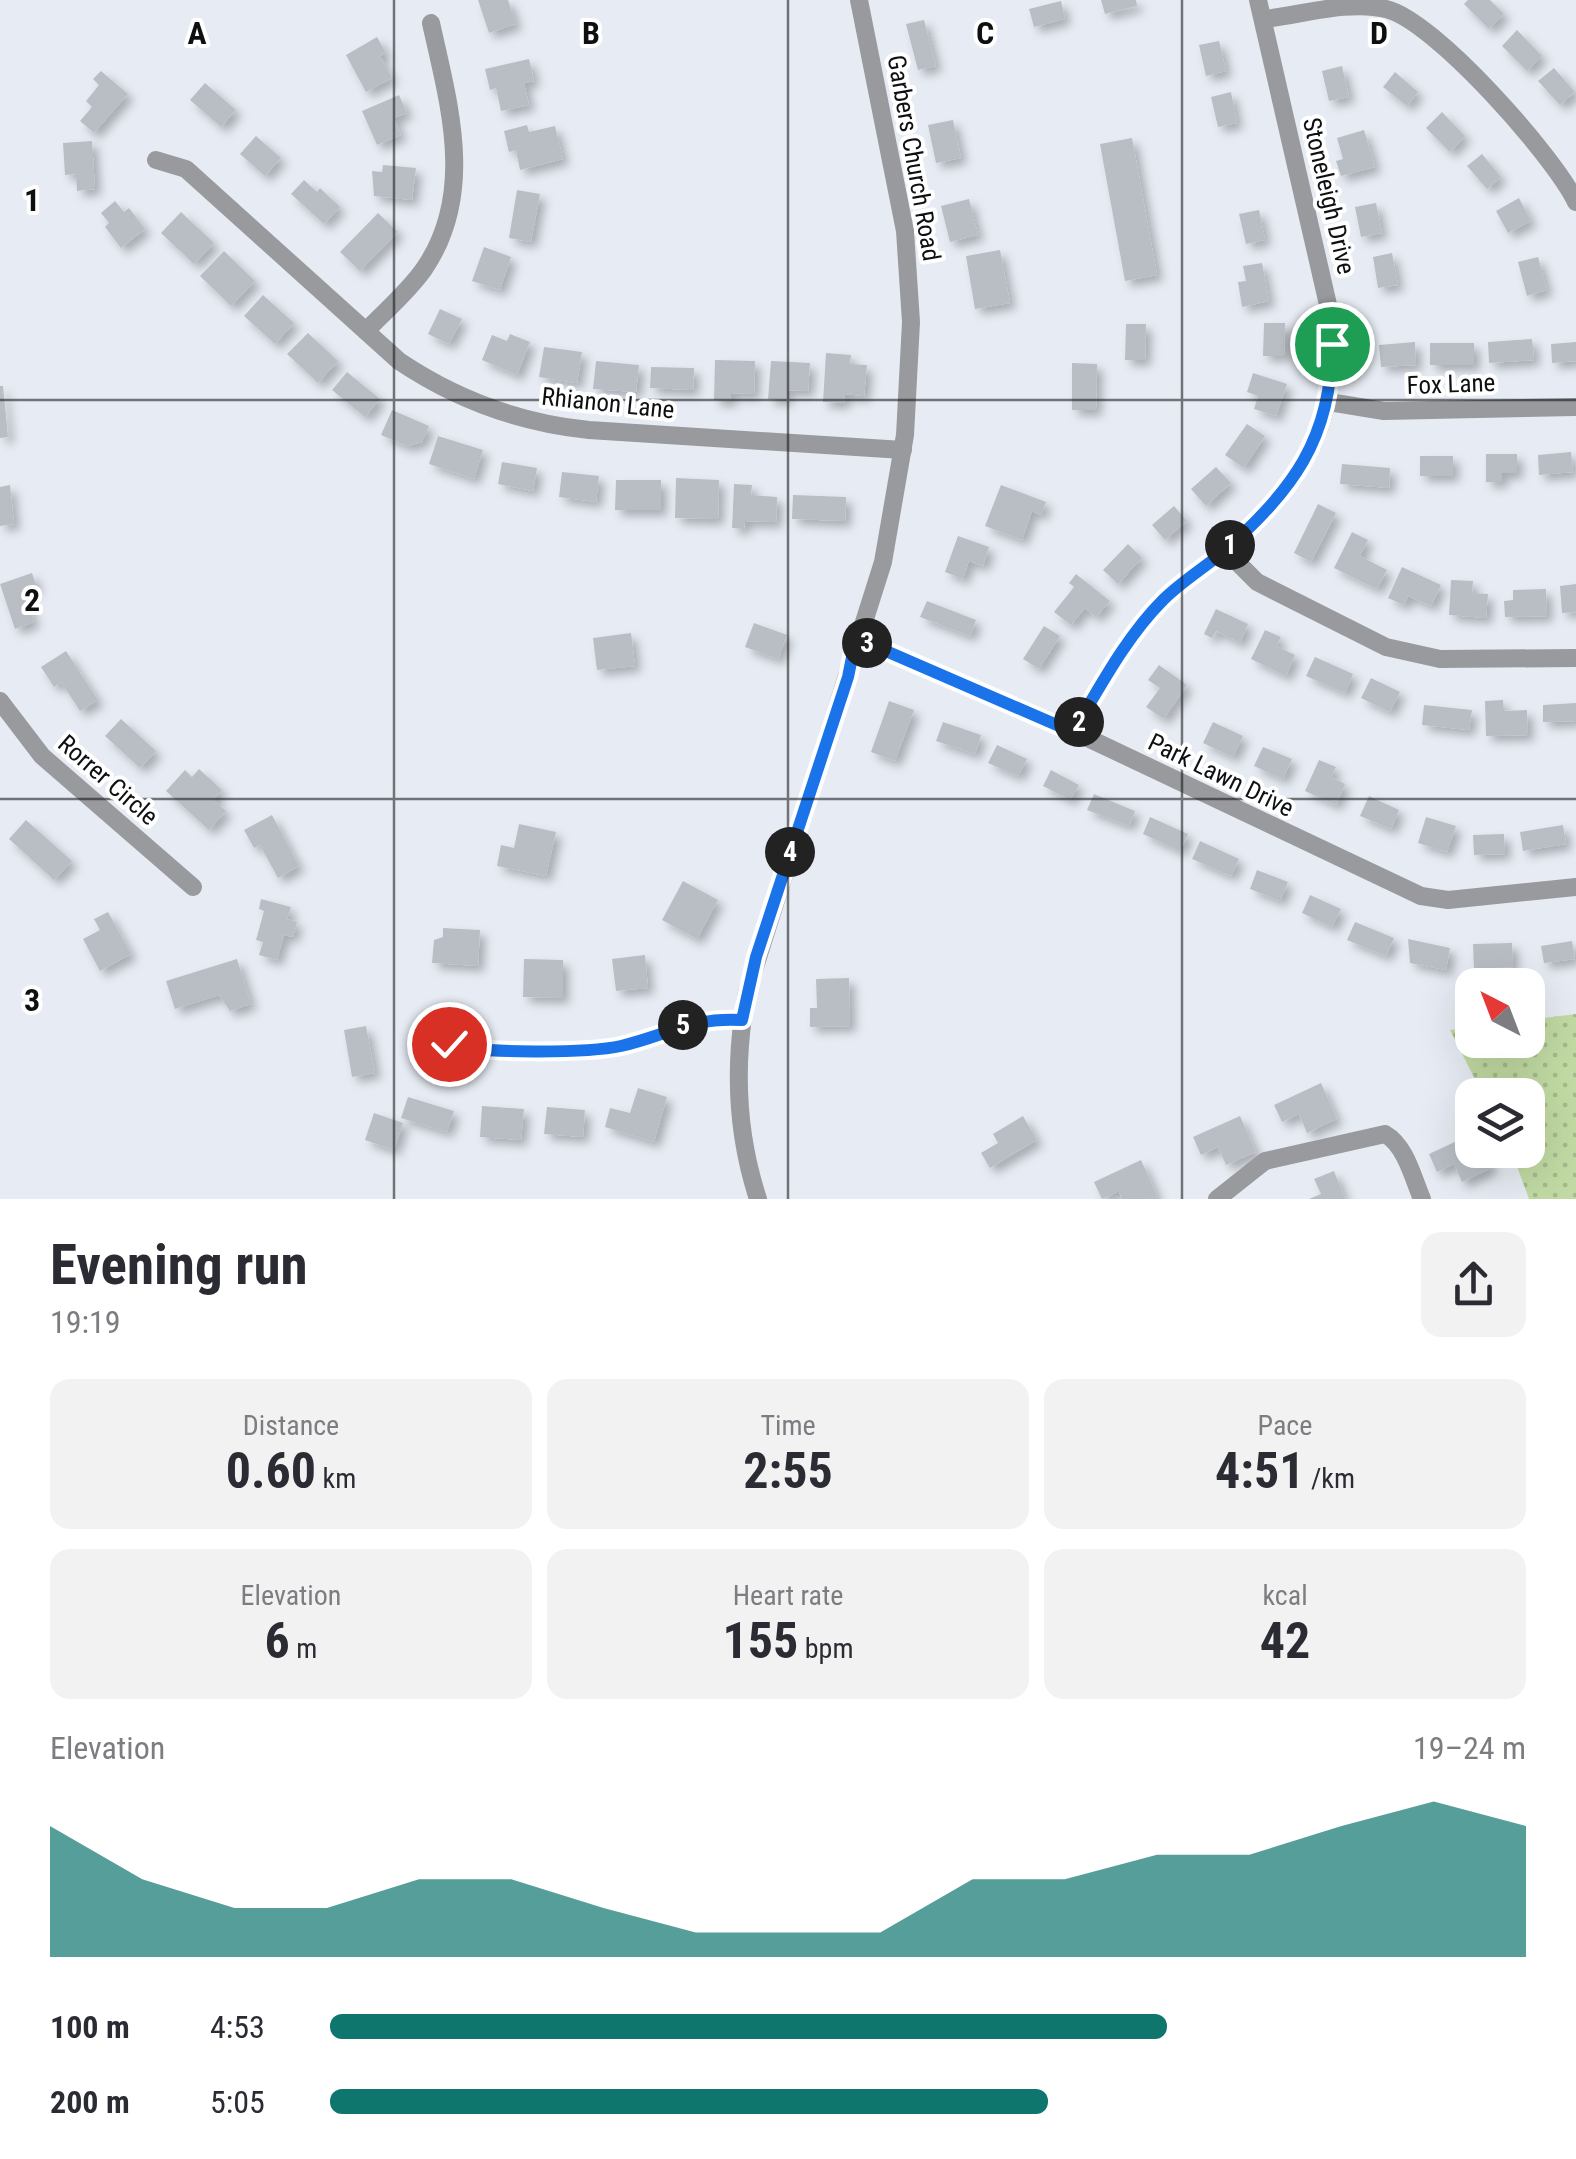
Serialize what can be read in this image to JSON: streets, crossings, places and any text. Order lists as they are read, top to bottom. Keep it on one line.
{"streets":{"street":["Garbers Church Road","Stoneleigh Drive","Fox Lane","Rhianon Lane","Park Lawn Drive","Rorrer Circle"]},"crossings":[["Garbers Church Road","Rhianon Lane"],["Garbers Church Road","Park Lawn Drive"],["Stoneleigh Drive","Fox Lane"],["Stoneleigh Drive","Park Lawn Drive"]],"north":"top left","page":{"pins":["1","3","2","4","5"],"heading":["Evening run","19:19"],"stats":[["Distance","0.60 km"],["Time","2:55"],["Pace","4:51 /km"],["Elevation","6 m"],["Heart rate","155 bpm"],["kcal","42"]],"chart":["Elevation","19–24 m"],"list":[{"name":"100 m","note":"4:53"},{"name":"200 m","note":"5:05"}]},"grid":{"columns":["A","B","C","D"],"rows":["1","2","3"]}}
